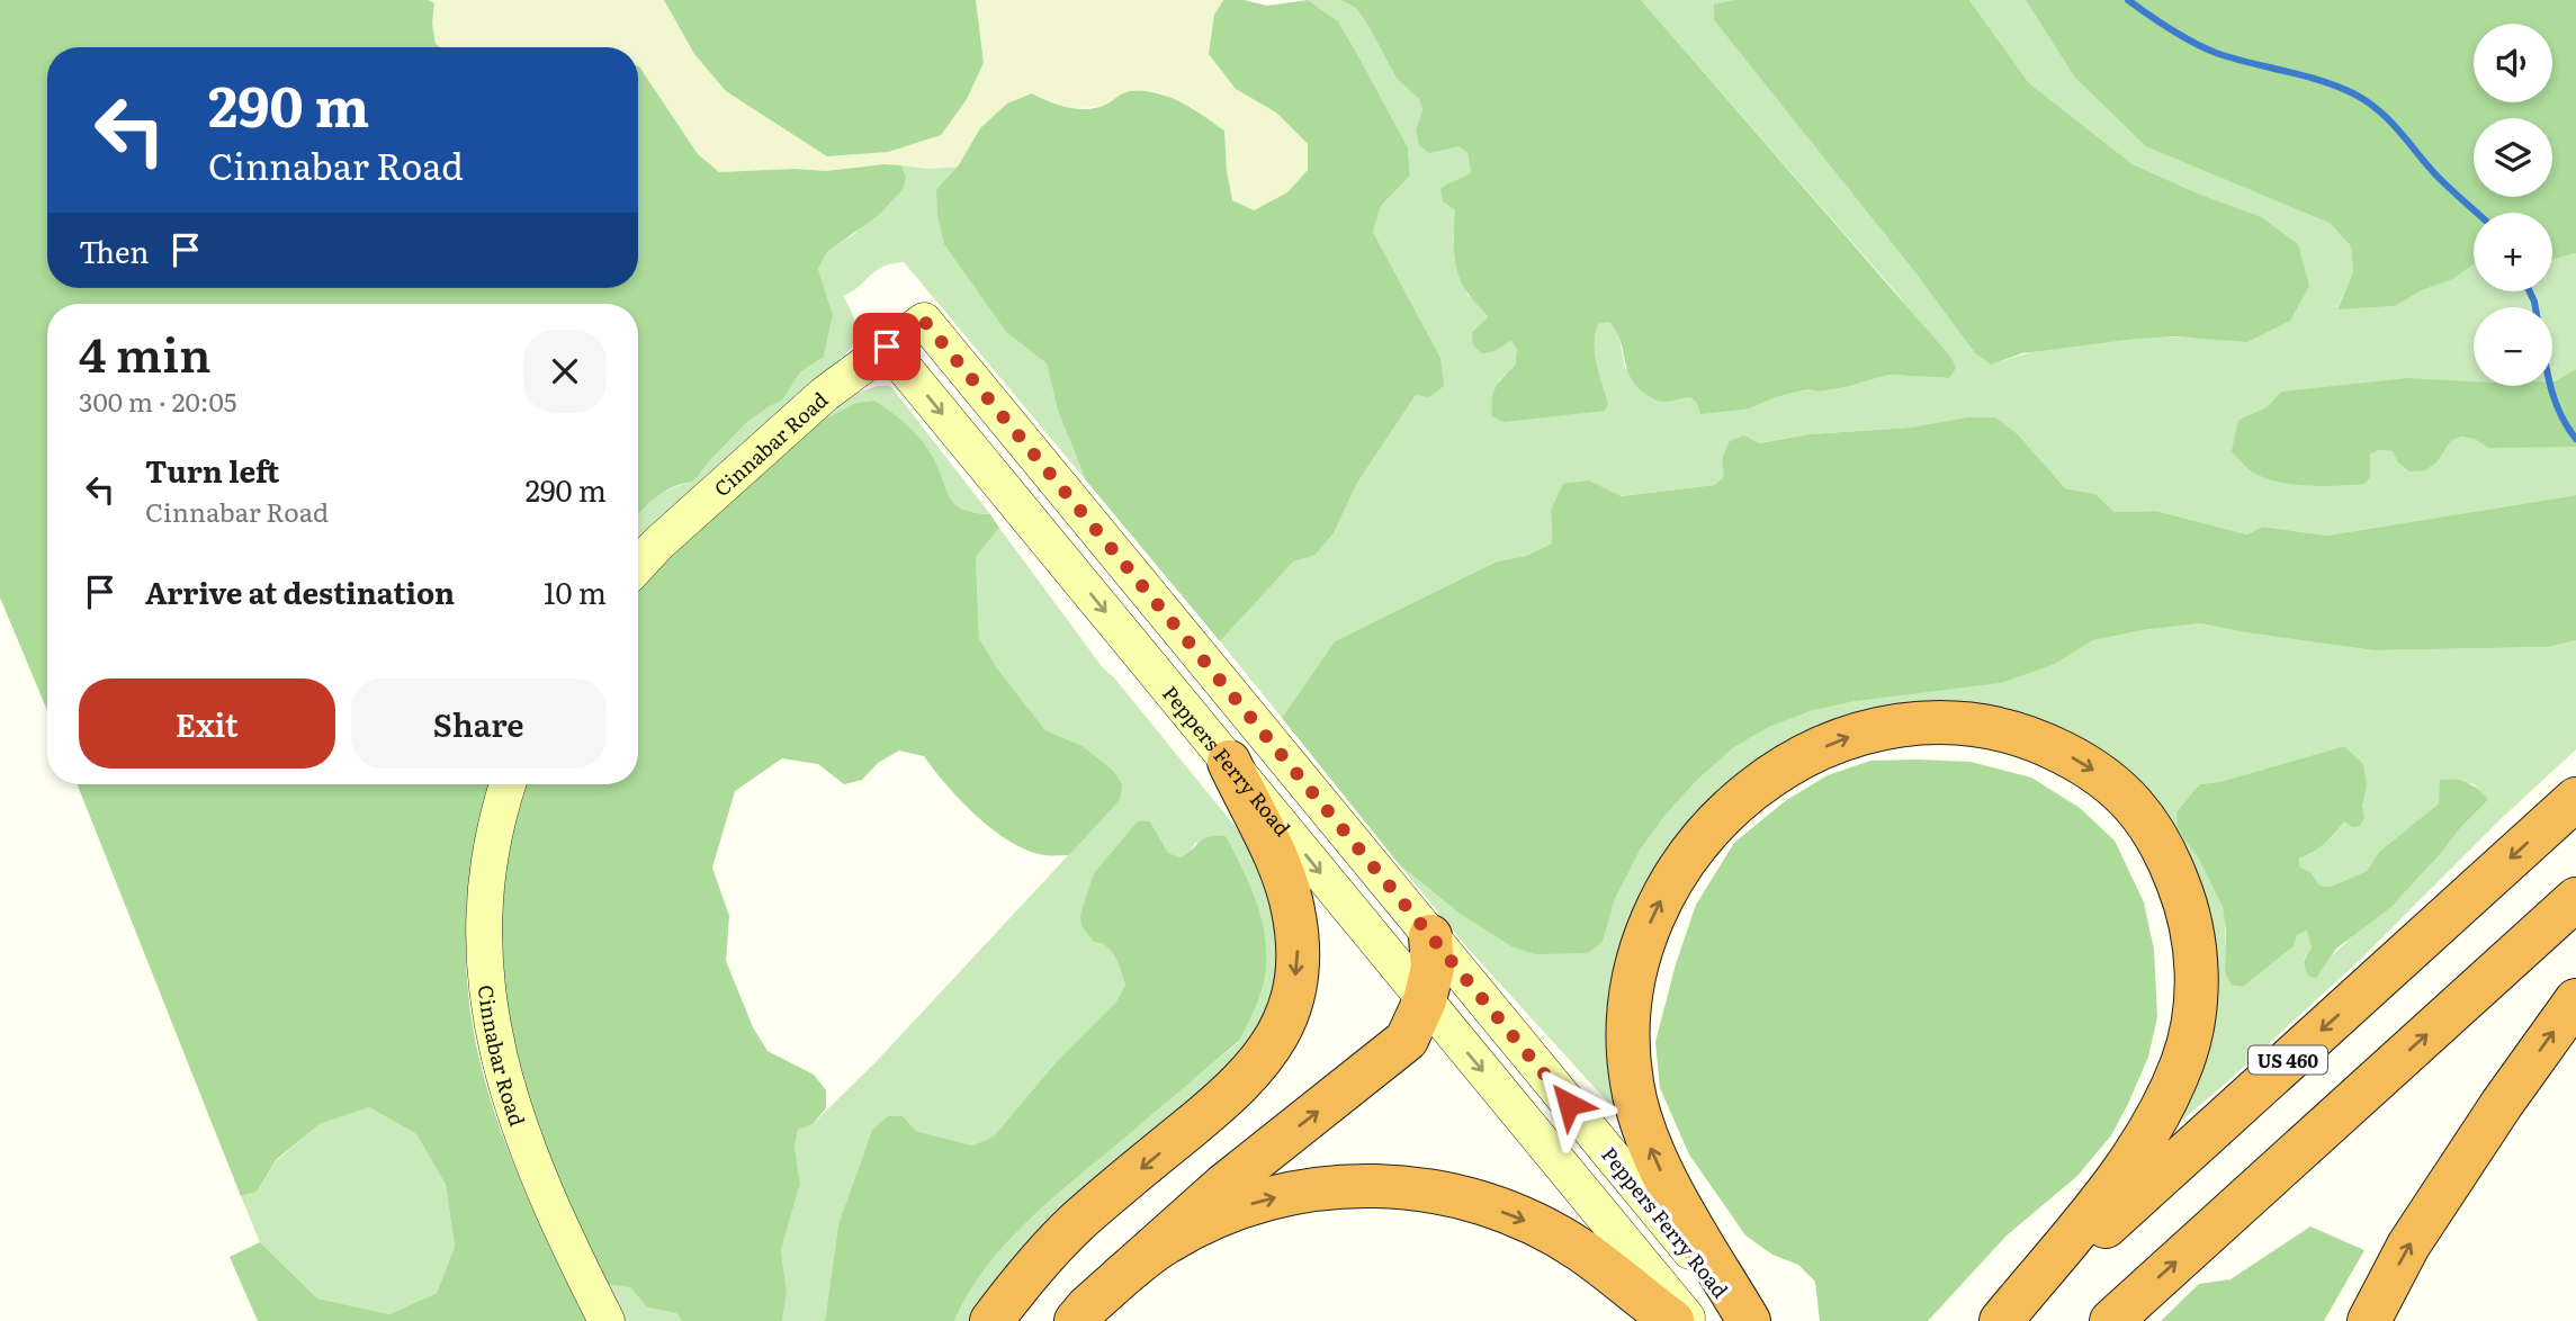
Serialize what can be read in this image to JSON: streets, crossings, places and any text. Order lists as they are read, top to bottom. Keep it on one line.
{"streets":{"highway":["US 460"],"street":["Cinnabar Road","Peppers Ferry Road"]},"crossings":[["Cinnabar Road","Peppers Ferry Road"]],"page":{"map_buttons":["+","−"],"turn":["290 m","Cinnabar Road"],"then":"Then","heading":["4 min","300 m · 20:05"],"list":[{"name":"Turn left","note":"Cinnabar Road","value":"290 m"},{"name":"Arrive at destination","value":"10 m"}],"buttons":["Exit","Share"]}}
